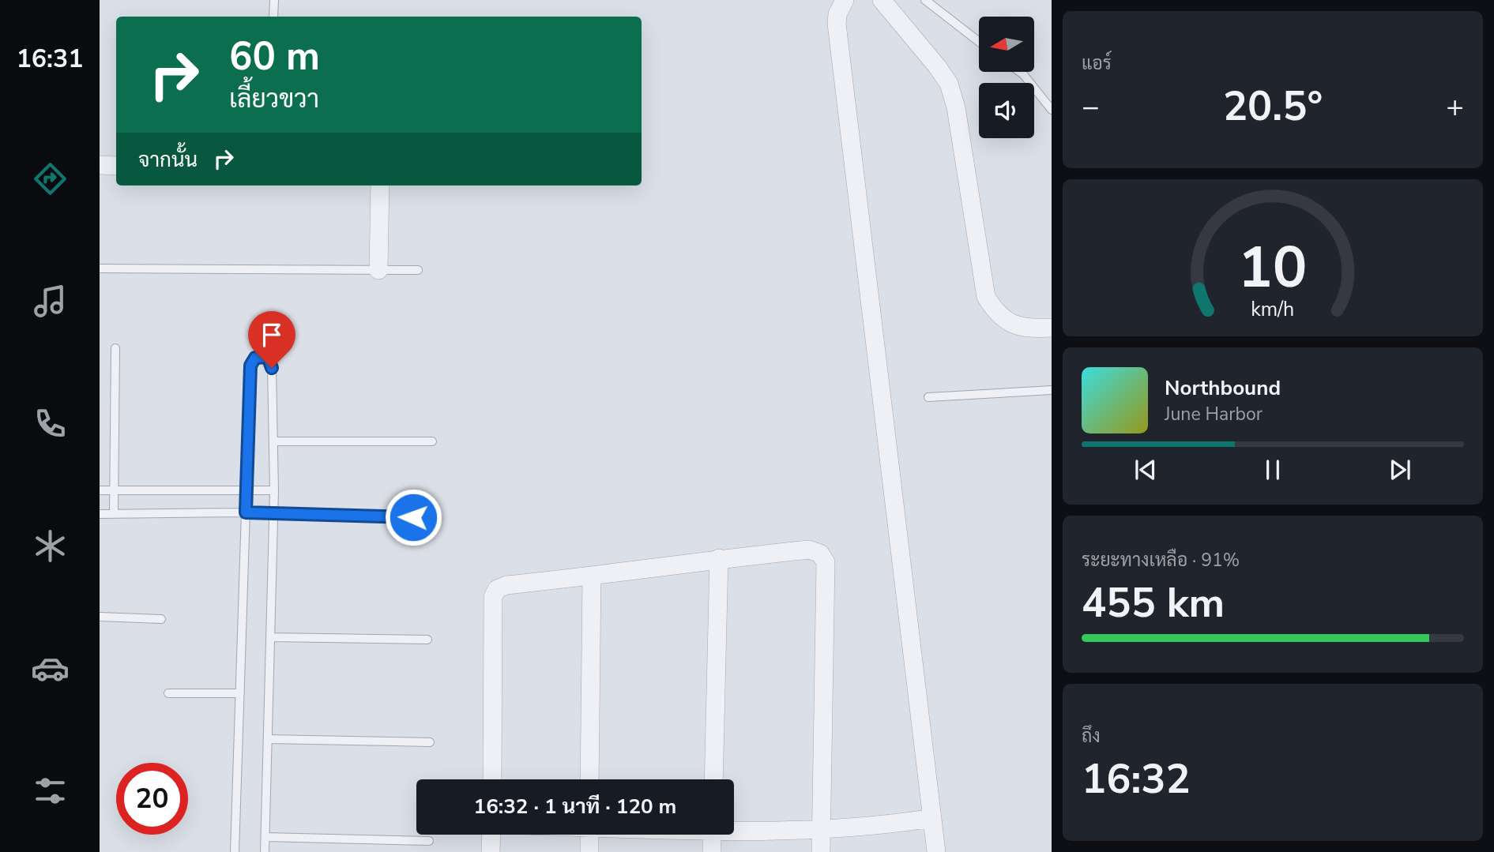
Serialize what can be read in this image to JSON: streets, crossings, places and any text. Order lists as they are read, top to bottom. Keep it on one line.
{"north":"left","page":{"tabs":"16:31","tile":["แอร์",["ระยะทางเหลือ · 91%","455 km"],["ถึง","16:32"]],"turn":["60 m","เลี้ยวขวา"],"heat":["−","20.5°","+"],"then":"จากนั้น","song":["Northbound","June Harbor"],"limit":"20","trip":"16:32 · 1 นาที · 120 m","gauge":["10","km/h"]}}
